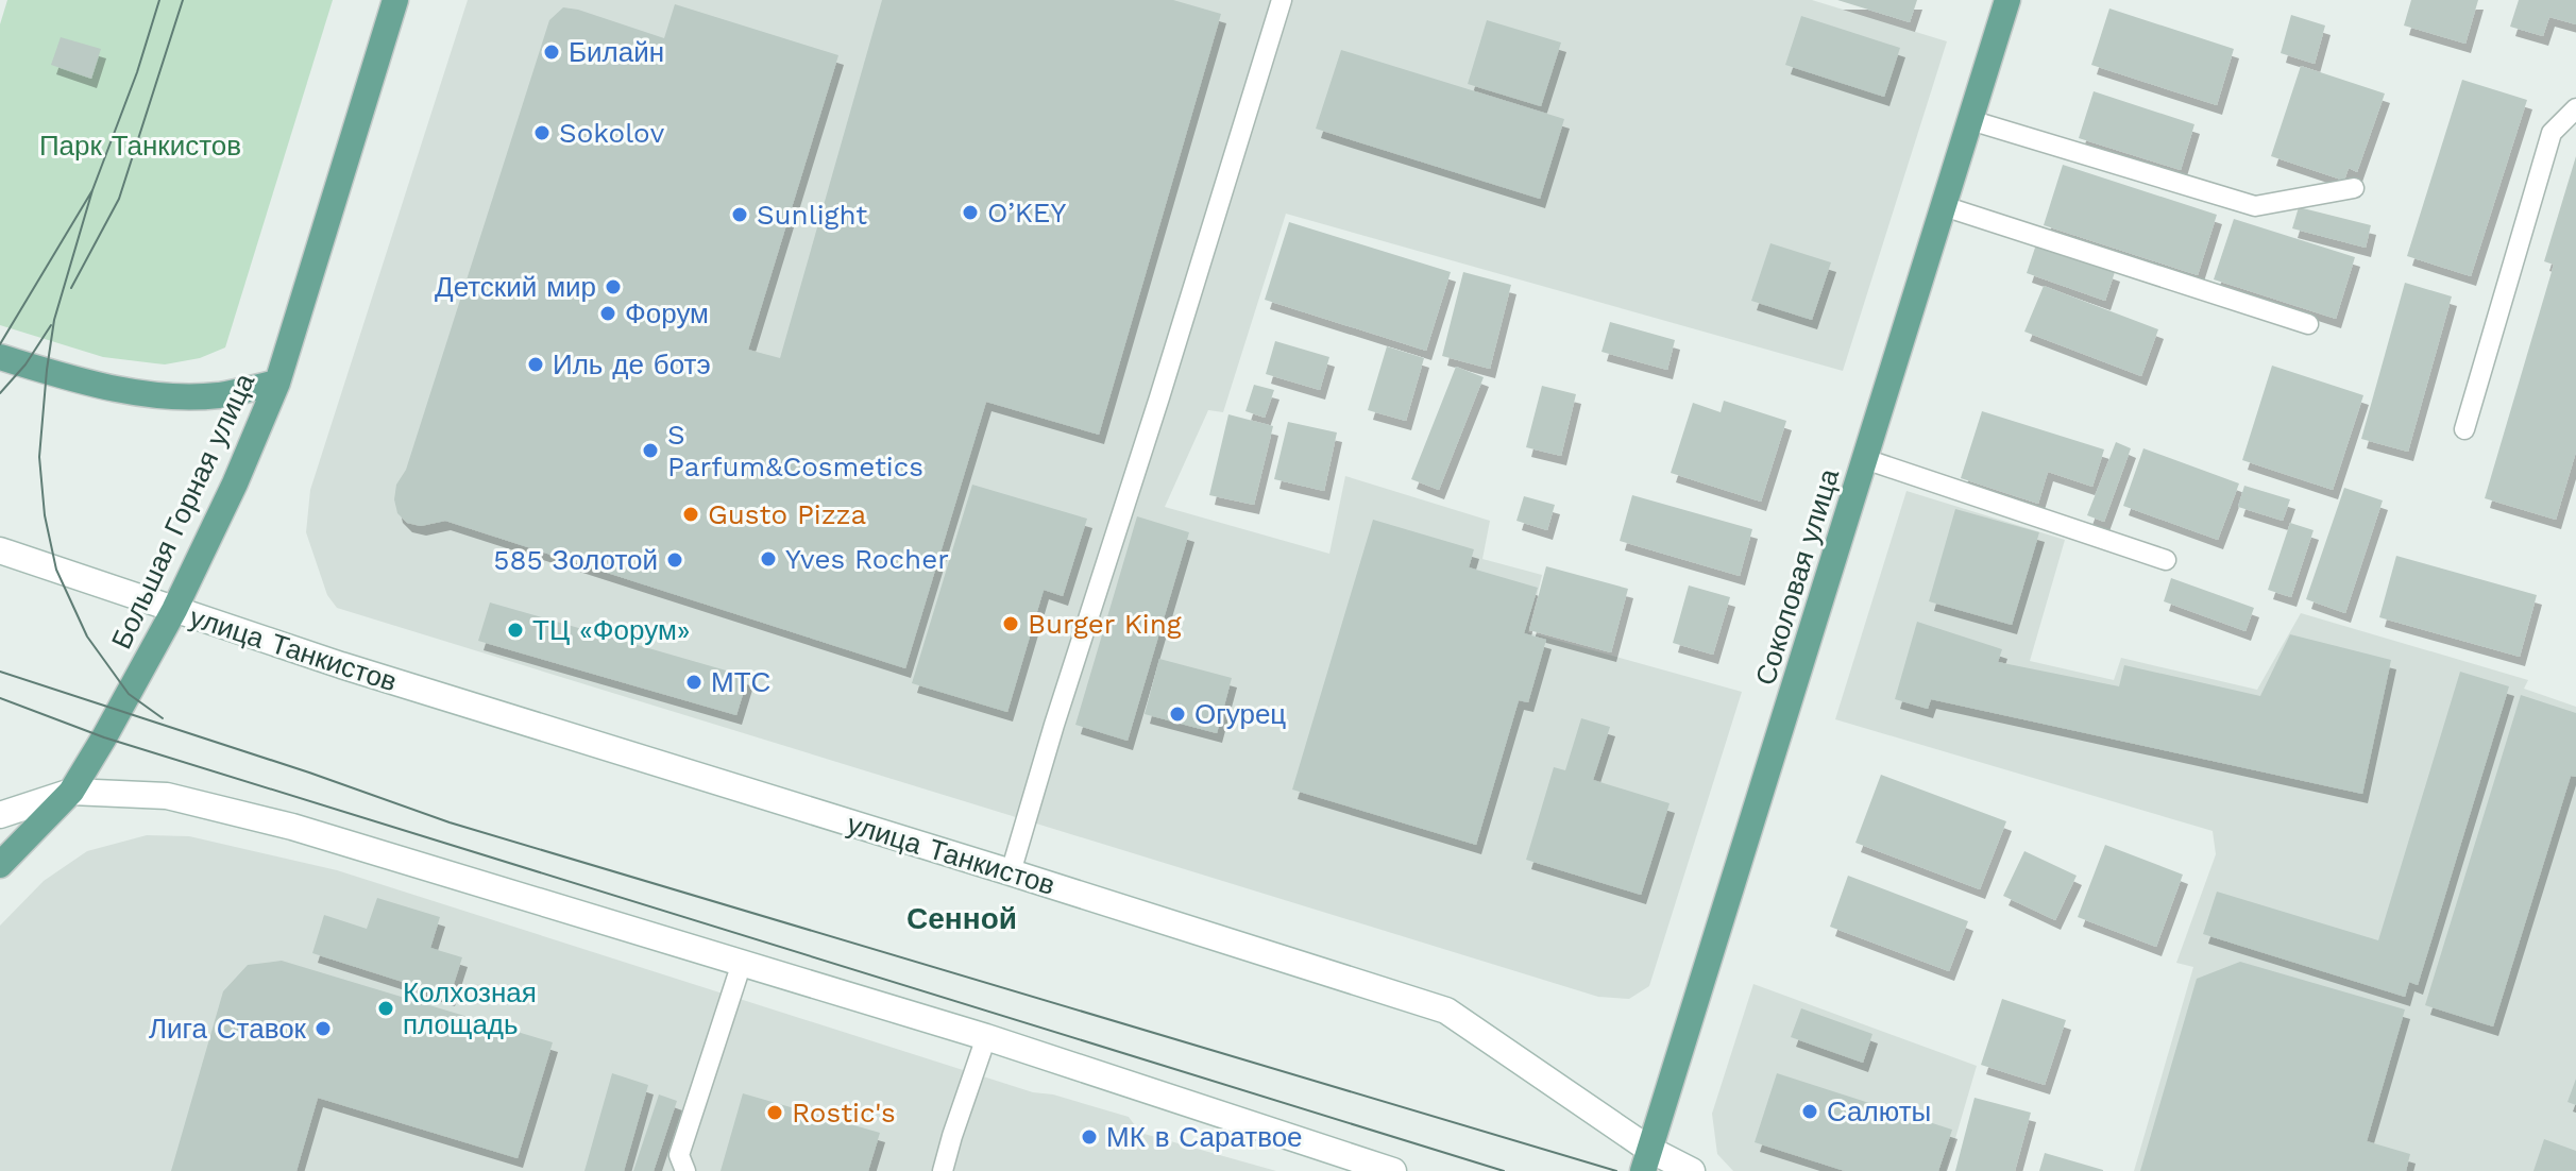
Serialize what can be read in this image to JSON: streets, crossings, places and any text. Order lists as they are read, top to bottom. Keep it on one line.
{"streets":{"main road":["Большая Горная улица","Соколовая улица","улица Танкистов"]},"crossings":[["Большая Горная улица","улица Танкистов"],["Соколовая улица","улица Танкистов"]],"districts":["Сенной"],"parks":["Парк Танкистов"],"places":["Билайн","Sokolov","O’KEY","Sunlight","Детский мир","Форум","Иль де ботэ","S Parfum&Cosmetics","Gusto Pizza","Yves Rocher","585 Золотой","Burger King","ТЦ «Форум»","МТС","Огурец","Колхозная площадь","Лига Ставок","Салюты","Rostic's","МК в Саратвое"]}
